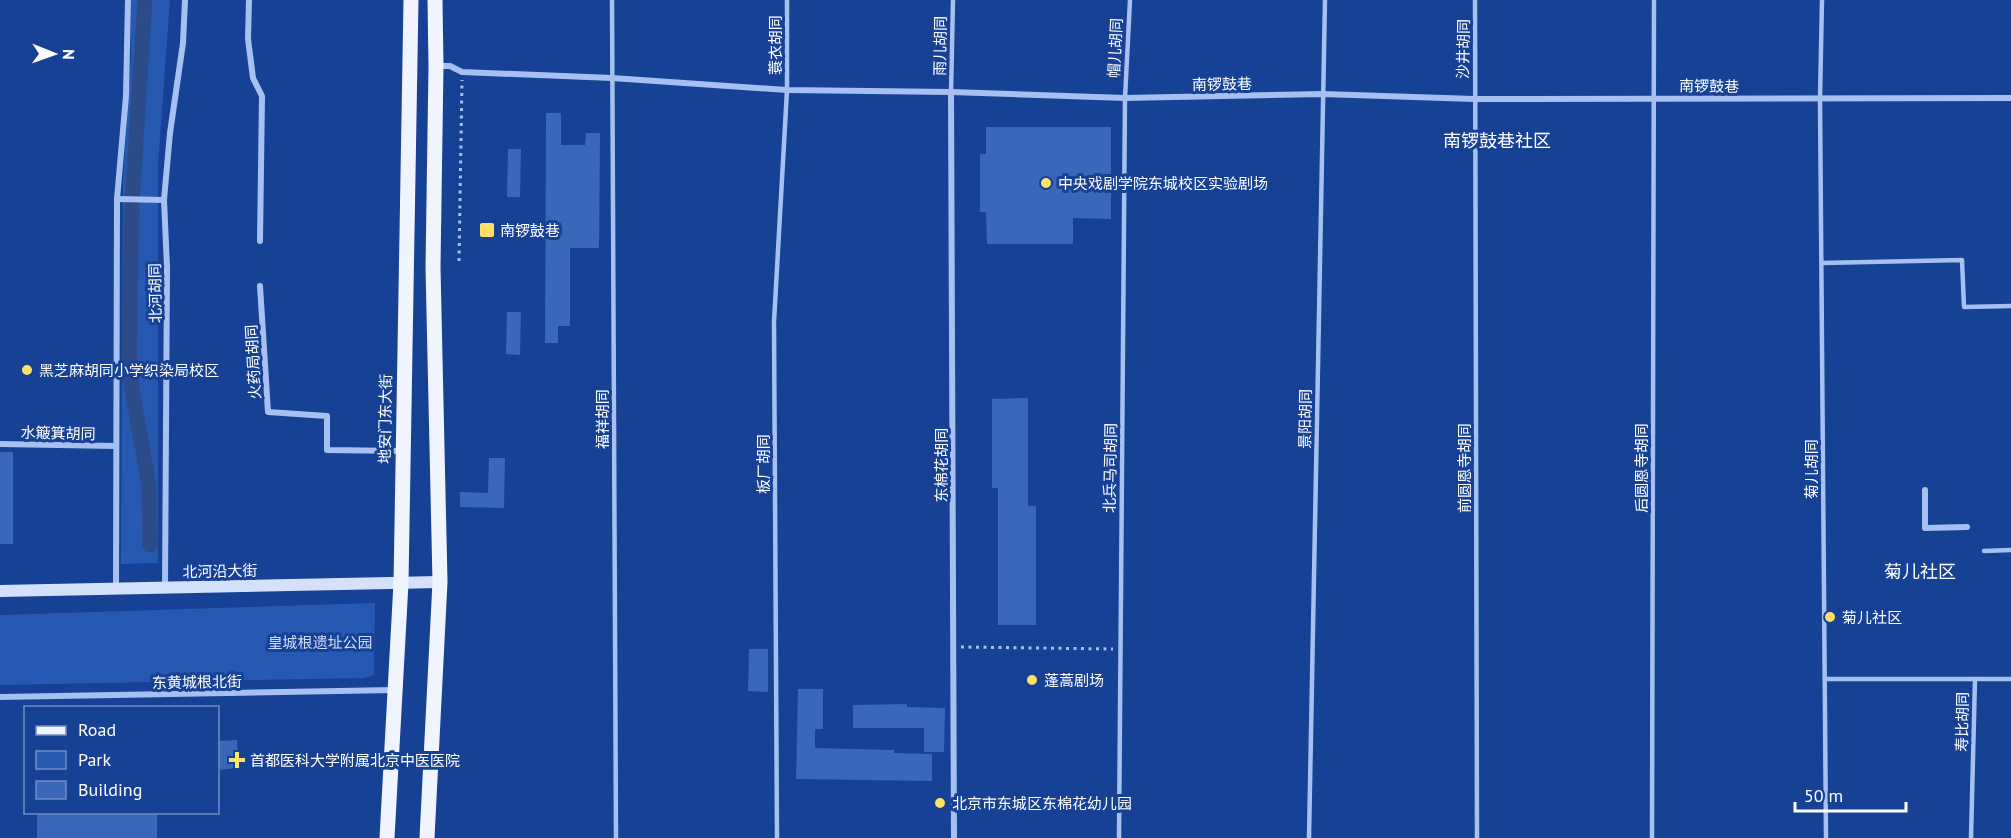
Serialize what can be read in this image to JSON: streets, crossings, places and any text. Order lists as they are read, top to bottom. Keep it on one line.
{"streets":{"main road":["地安门东大街","北河沿大街"],"street":["南锣鼓巷","北河胡同","火药局胡同","水簸箕胡同","东棉花胡同","东黄城根北街"],"lane":["蓑衣胡同","雨儿胡同","帽儿胡同","沙井胡同","福祥胡同","景阳胡同","板厂胡同","北兵马司胡同","前圆恩寺胡同","后圆恩寺胡同","菊儿胡同","寿比胡同"]},"crossings":[["蓑衣胡同","南锣鼓巷"],["蓑衣胡同","板厂胡同"],["雨儿胡同","南锣鼓巷"],["雨儿胡同","东棉花胡同"],["帽儿胡同","南锣鼓巷"],["帽儿胡同","北兵马司胡同"],["沙井胡同","南锣鼓巷"],["沙井胡同","前圆恩寺胡同"],["南锣鼓巷","福祥胡同"],["南锣鼓巷","景阳胡同"],["南锣鼓巷","板厂胡同"],["南锣鼓巷","东棉花胡同"],["南锣鼓巷","北兵马司胡同"],["南锣鼓巷","前圆恩寺胡同"],["南锣鼓巷","后圆恩寺胡同"],["南锣鼓巷","菊儿胡同"],["北河胡同","北河沿大街"],["火药局胡同","地安门东大街"],["地安门东大街","北河沿大街"],["地安门东大街","东黄城根北街"]],"districts":["南锣鼓巷社区","菊儿社区"],"parks":["皇城根遗址公园"],"places":{"other":["中央戏剧学院东城校区实验剧场","黑芝麻胡同小学织染局校区","菊儿社区","蓬蒿剧场","北京市东城区东棉花幼儿园"],"transit":["南锣鼓巷"],"health":["首都医科大学附属北京中医医院"]},"legend":["Road","Park","Building"],"scale_bar":"50 m","north":"right"}
